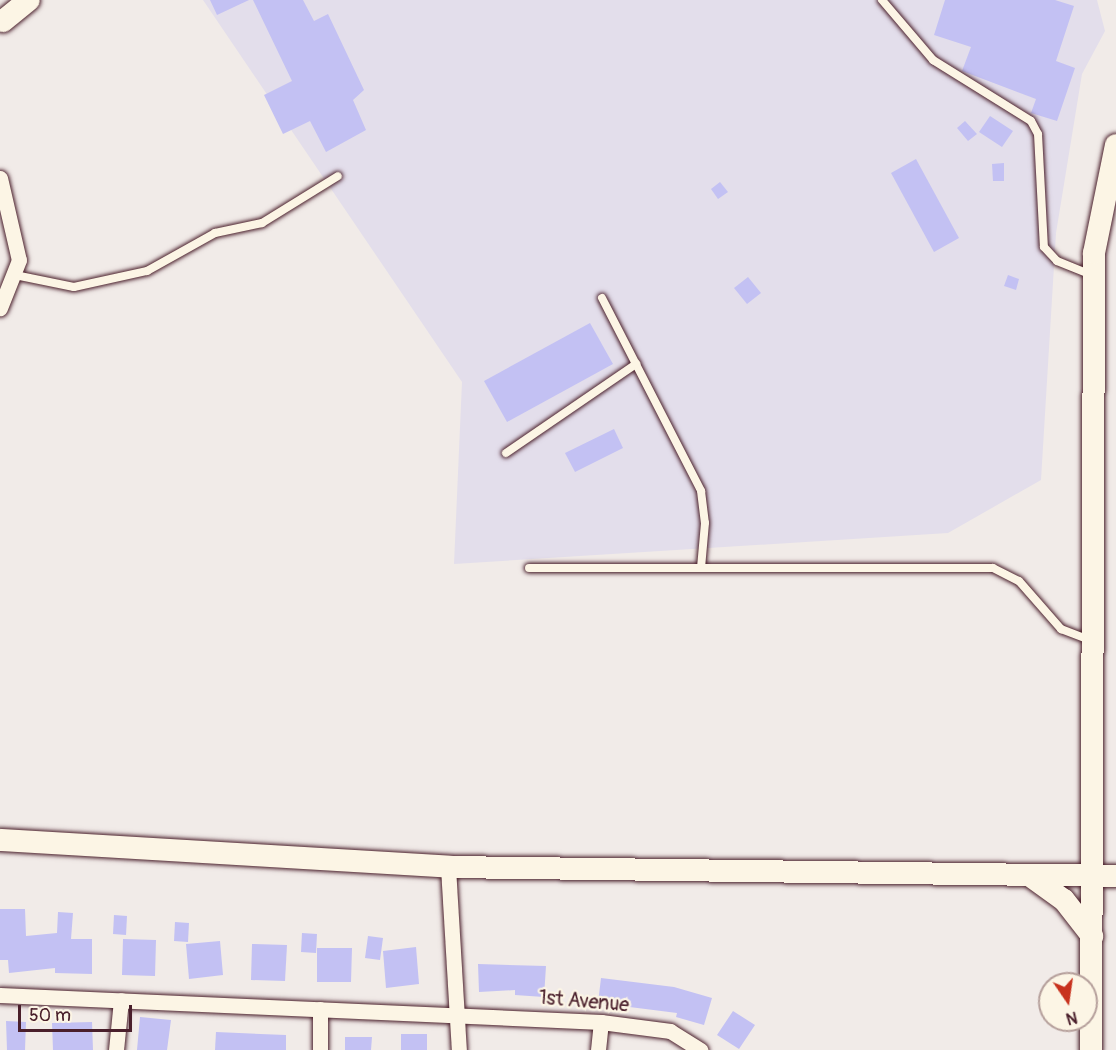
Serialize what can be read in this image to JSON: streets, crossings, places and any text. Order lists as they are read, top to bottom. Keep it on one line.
{"streets":{"street":["1st Avenue"]},"scale_bar":"50 m","north":"bottom"}
